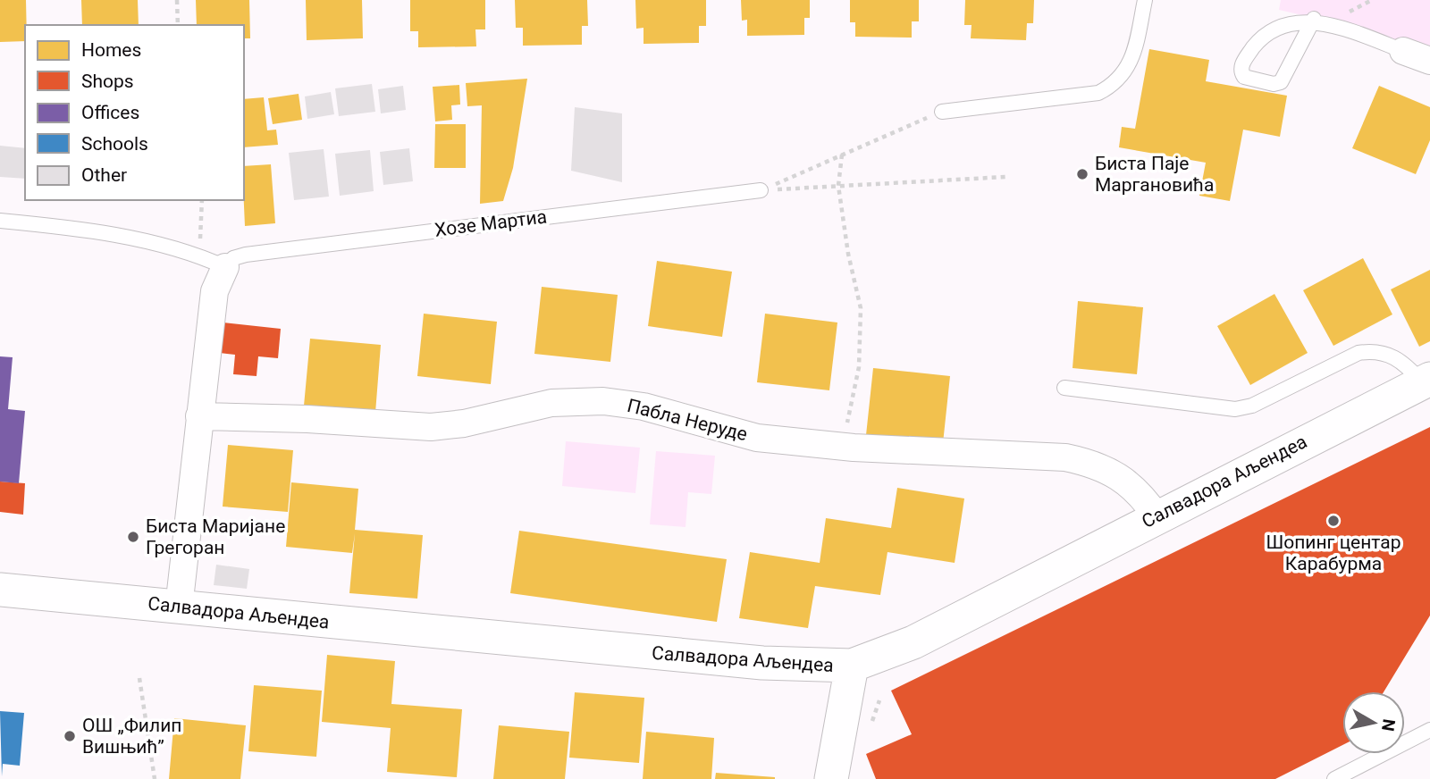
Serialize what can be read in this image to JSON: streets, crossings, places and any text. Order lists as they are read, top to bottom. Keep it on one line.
{"streets":{"street":["Пабла Неруде","Салвадора Аљендеа"],"lane":["Хозе Мартиа"]},"crossings":[["Пабла Неруде","Салвадора Аљендеа"]],"places":["Биста Паје Маргановића","Шопинг центар Карабурма","Биста Маријане Грегоран","ОШ „Филип Вишњић”"],"legend":["Homes","Shops","Offices","Schools","Other"],"north":"right"}
